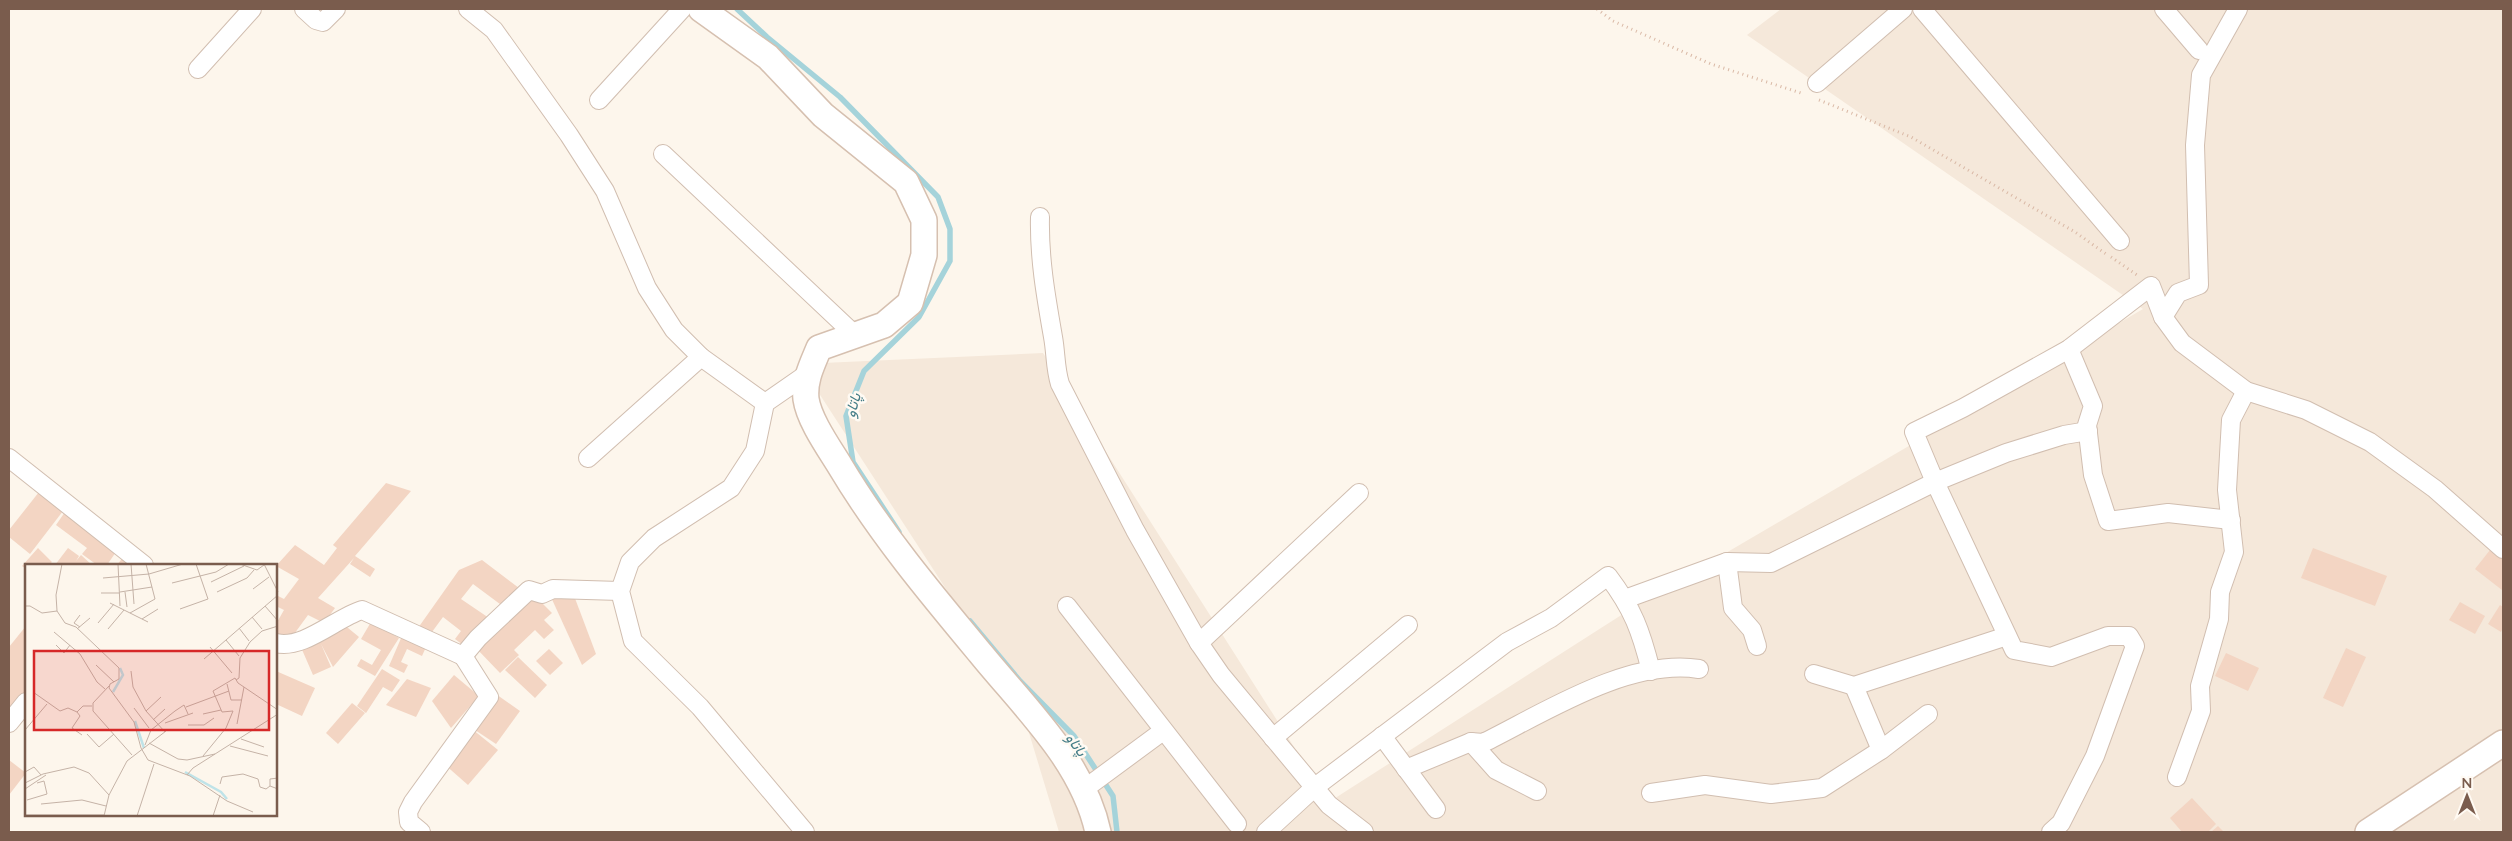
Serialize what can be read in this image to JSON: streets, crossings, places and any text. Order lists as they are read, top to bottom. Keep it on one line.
{"water":["پاتاو"],"north":"top"}
